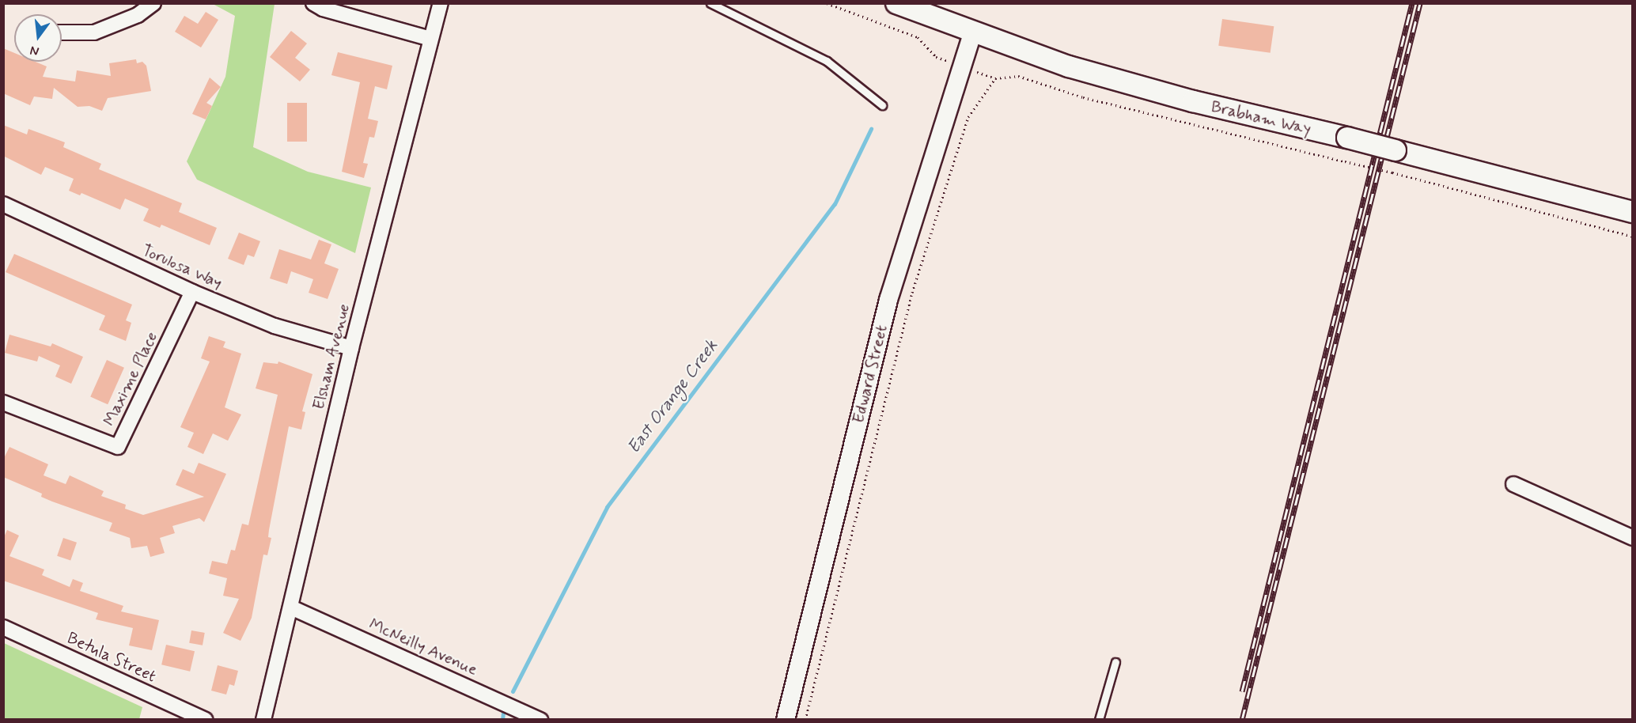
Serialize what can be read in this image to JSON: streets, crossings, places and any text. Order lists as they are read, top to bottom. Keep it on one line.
{"streets":{"main road":["Brabham Way"],"street":["Torulosa Way","Elsham Avenue","Edward Street","Maxime Place","McNeilly Avenue","Betula Street"]},"crossings":[["Brabham Way","Edward Street"],["Torulosa Way","Elsham Avenue"],["Torulosa Way","Maxime Place"],["Elsham Avenue","McNeilly Avenue"]],"water":["East Orange Creek"],"north":"bottom"}
